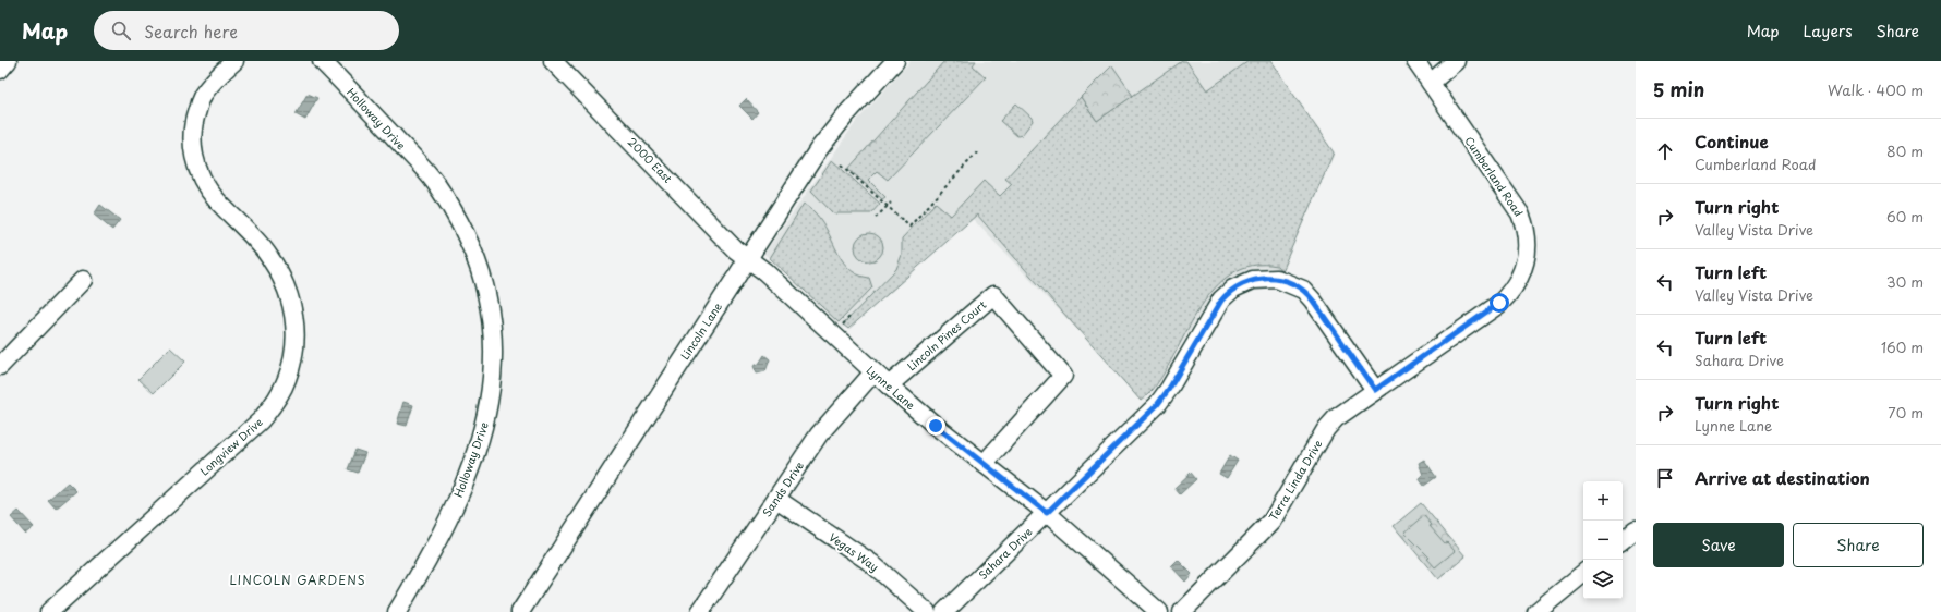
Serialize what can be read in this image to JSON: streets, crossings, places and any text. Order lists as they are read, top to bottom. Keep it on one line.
{"streets":{"street":["Holloway Drive","2000 East","Cumberland Road","Lincoln Lane","Lincoln Pines Court","Lynne Lane","Longview Drive","Terra Linda Drive","Sands Drive","Vegas Way","Sahara Drive"]},"crossings":[["2000 East","Lincoln Lane"],["2000 East","Lynne Lane"],["Cumberland Road","Terra Linda Drive"],["Cumberland Road","Sahara Drive"],["Lincoln Lane","Lynne Lane"],["Lincoln Pines Court","Lynne Lane"],["Lynne Lane","Sands Drive"],["Lynne Lane","Sahara Drive"],["Terra Linda Drive","Sahara Drive"],["Sands Drive","Vegas Way"]],"districts":["LINCOLN GARDENS"],"page":{"header":"Map","search":"Search here","nav":["Map","Layers","Share"],"heading":["5 min","Walk · 400 m"],"list":[["Continue","Cumberland Road","80 m"],["Turn right","Valley Vista Drive","60 m"],["Turn left","Valley Vista Drive","30 m"],["Turn left","Sahara Drive","160 m"],["Turn right","Lynne Lane","70 m"],"Arrive at destination"],"map_buttons":["+","−"],"buttons":["Save","Share"]}}
